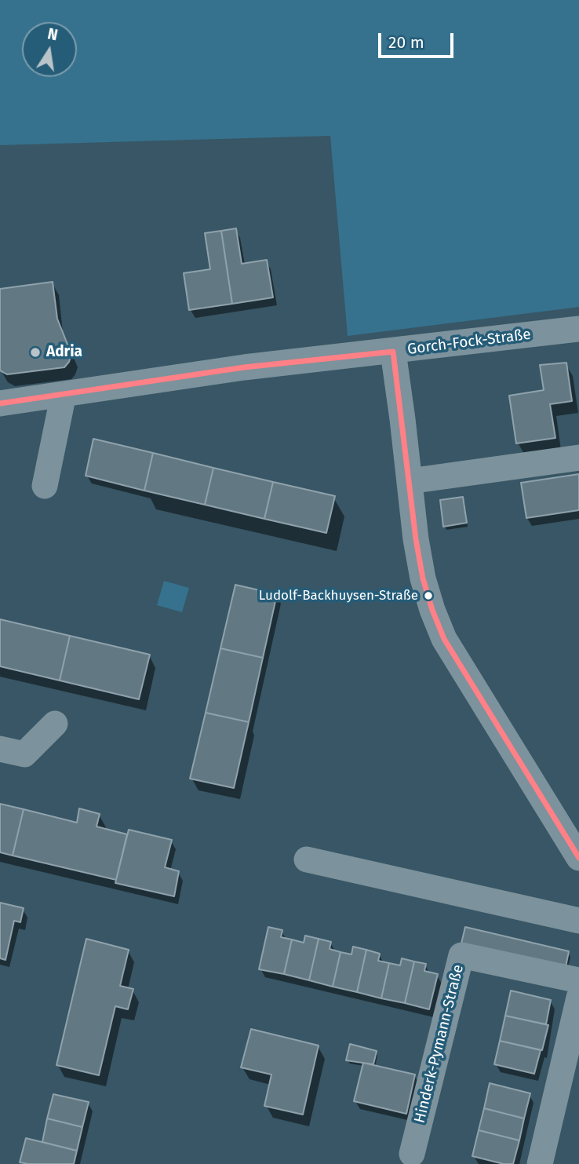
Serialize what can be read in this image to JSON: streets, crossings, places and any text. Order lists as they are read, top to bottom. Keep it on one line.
{"streets":{"street":["Gorch-Fock-Straße","Hinderk-Pymann-Straße"]},"places":["Adria","Ludolf-Backhuysen-Straße"],"scale_bar":"20 m","north":"top"}
